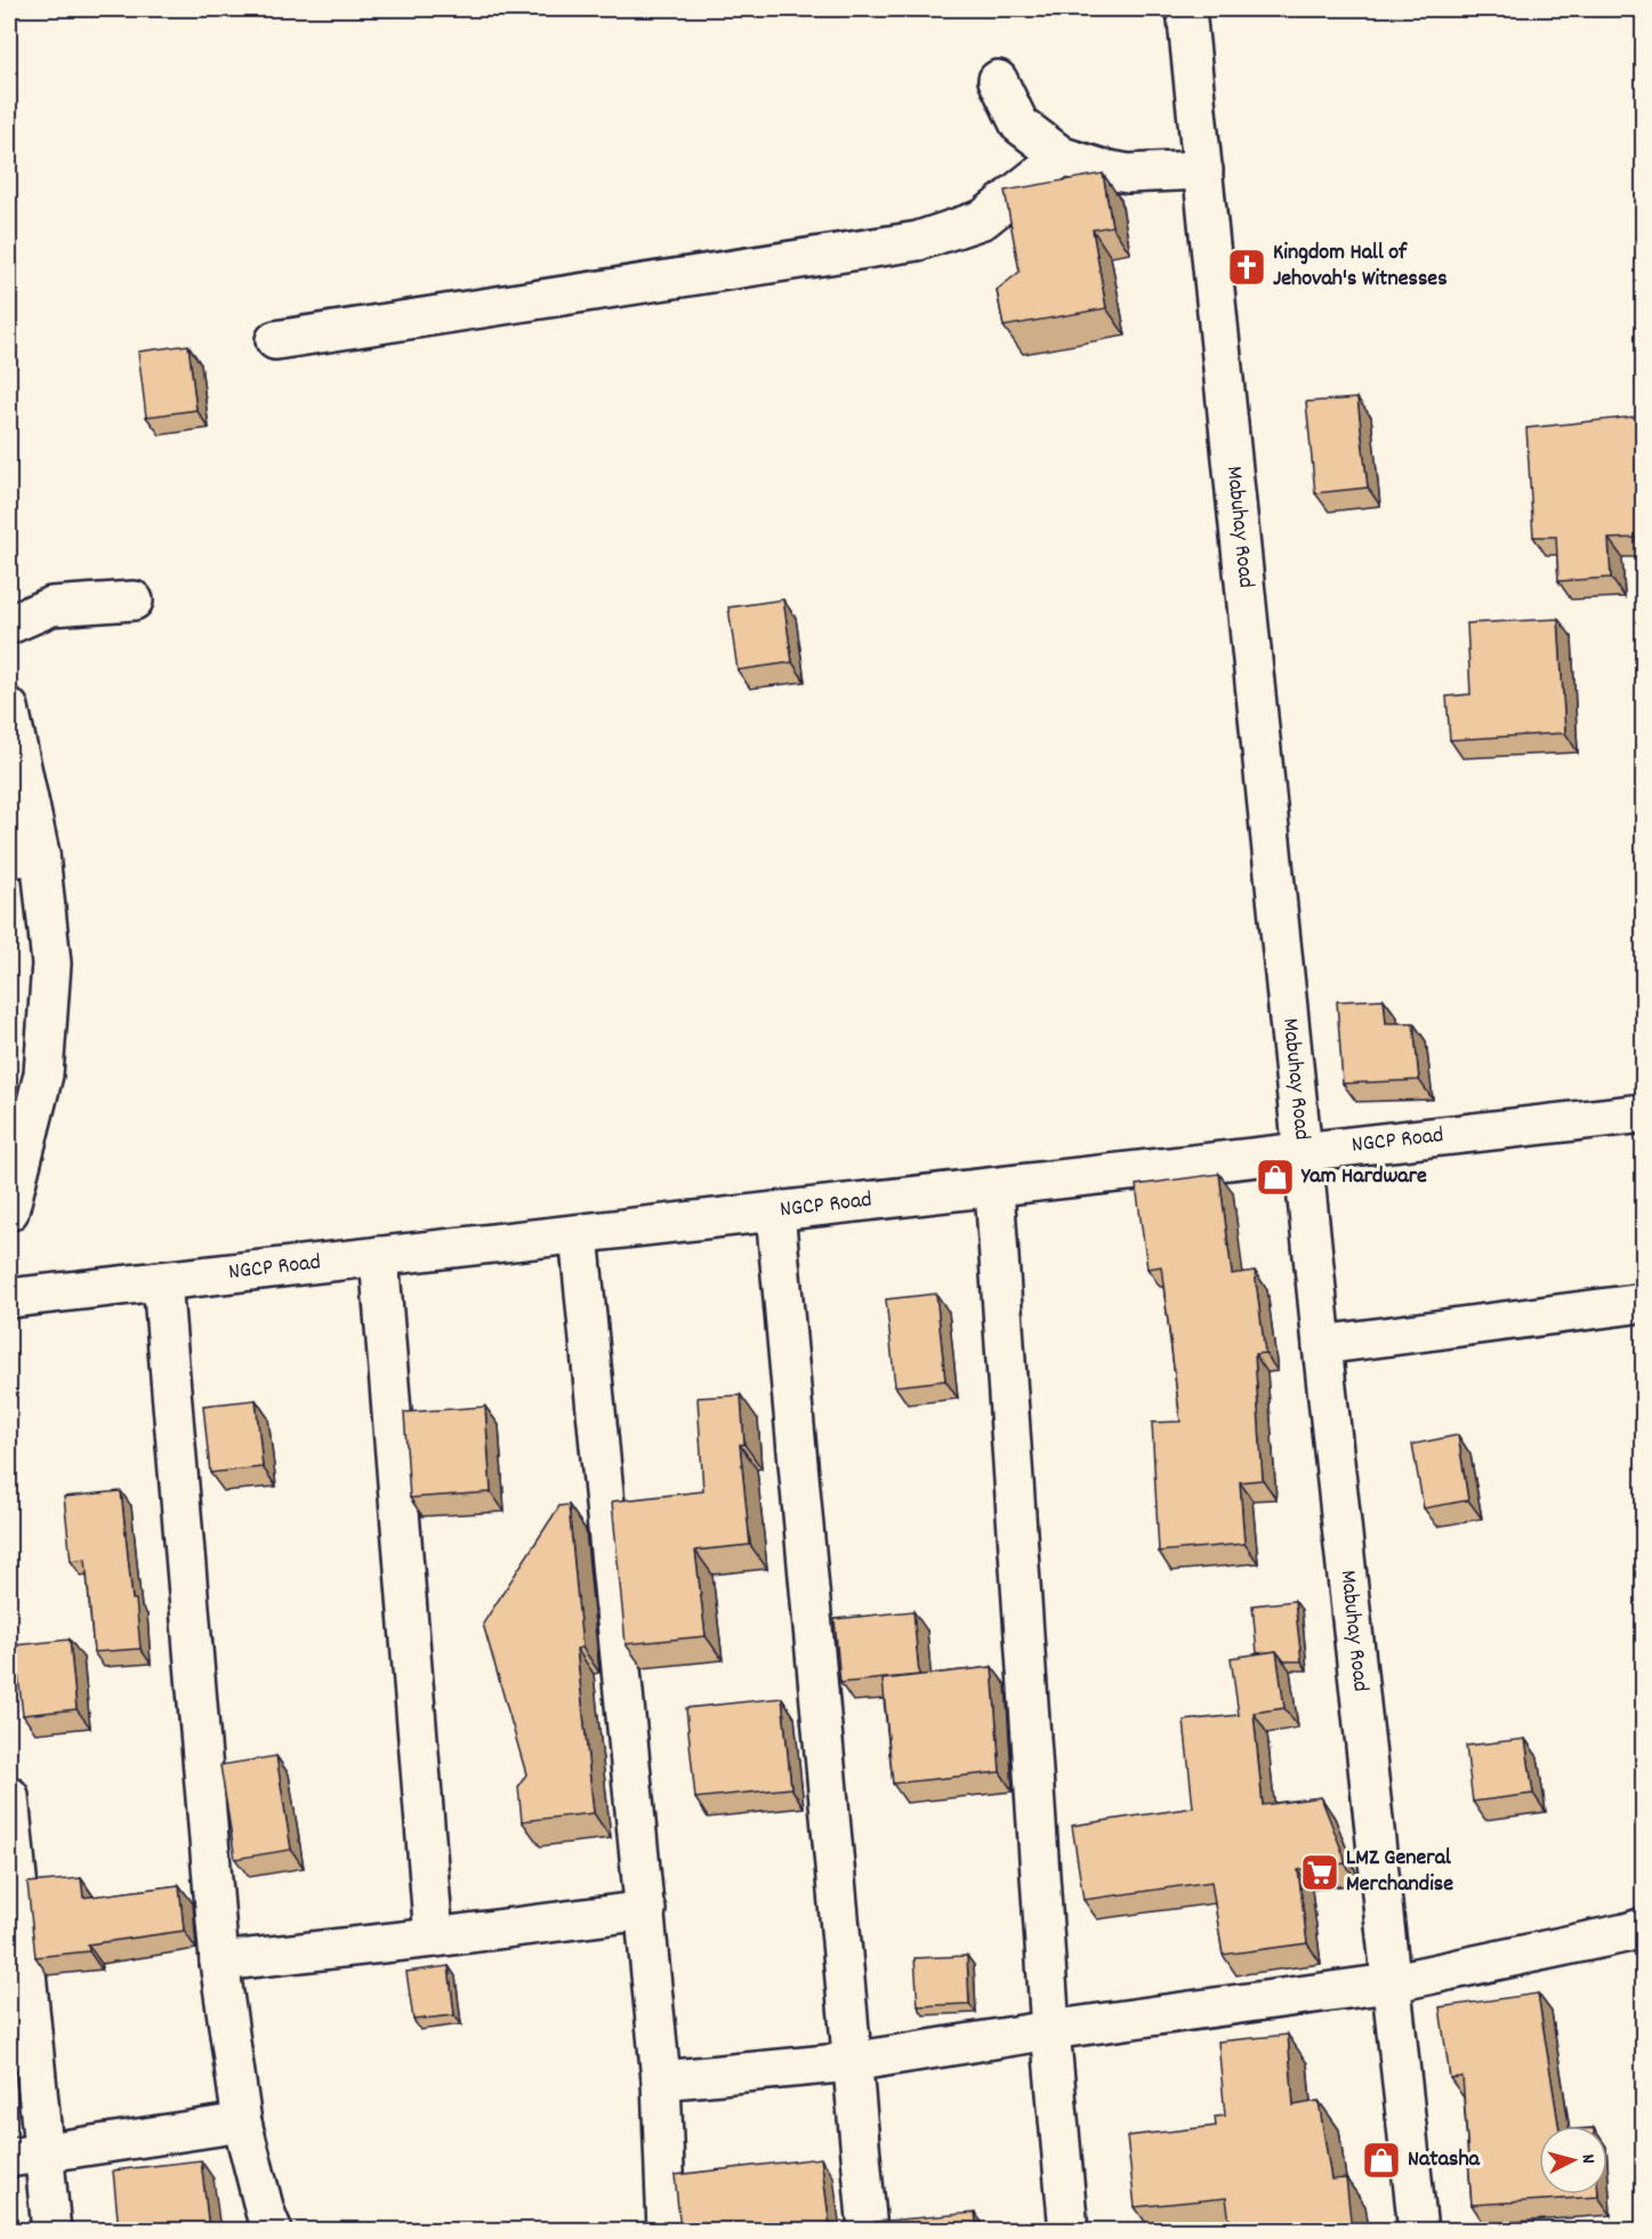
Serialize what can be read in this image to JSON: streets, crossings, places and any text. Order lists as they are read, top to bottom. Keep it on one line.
{"streets":{"street":["Mabuhay Road","NGCP Road"]},"crossings":[["Mabuhay Road","NGCP Road"]],"places":{"church":["Kingdom Hall of Jehovah's Witnesses"],"shop":["Yam Hardware","Natasha"],"supermarket":["LMZ General Merchandise"]},"north":"right"}
